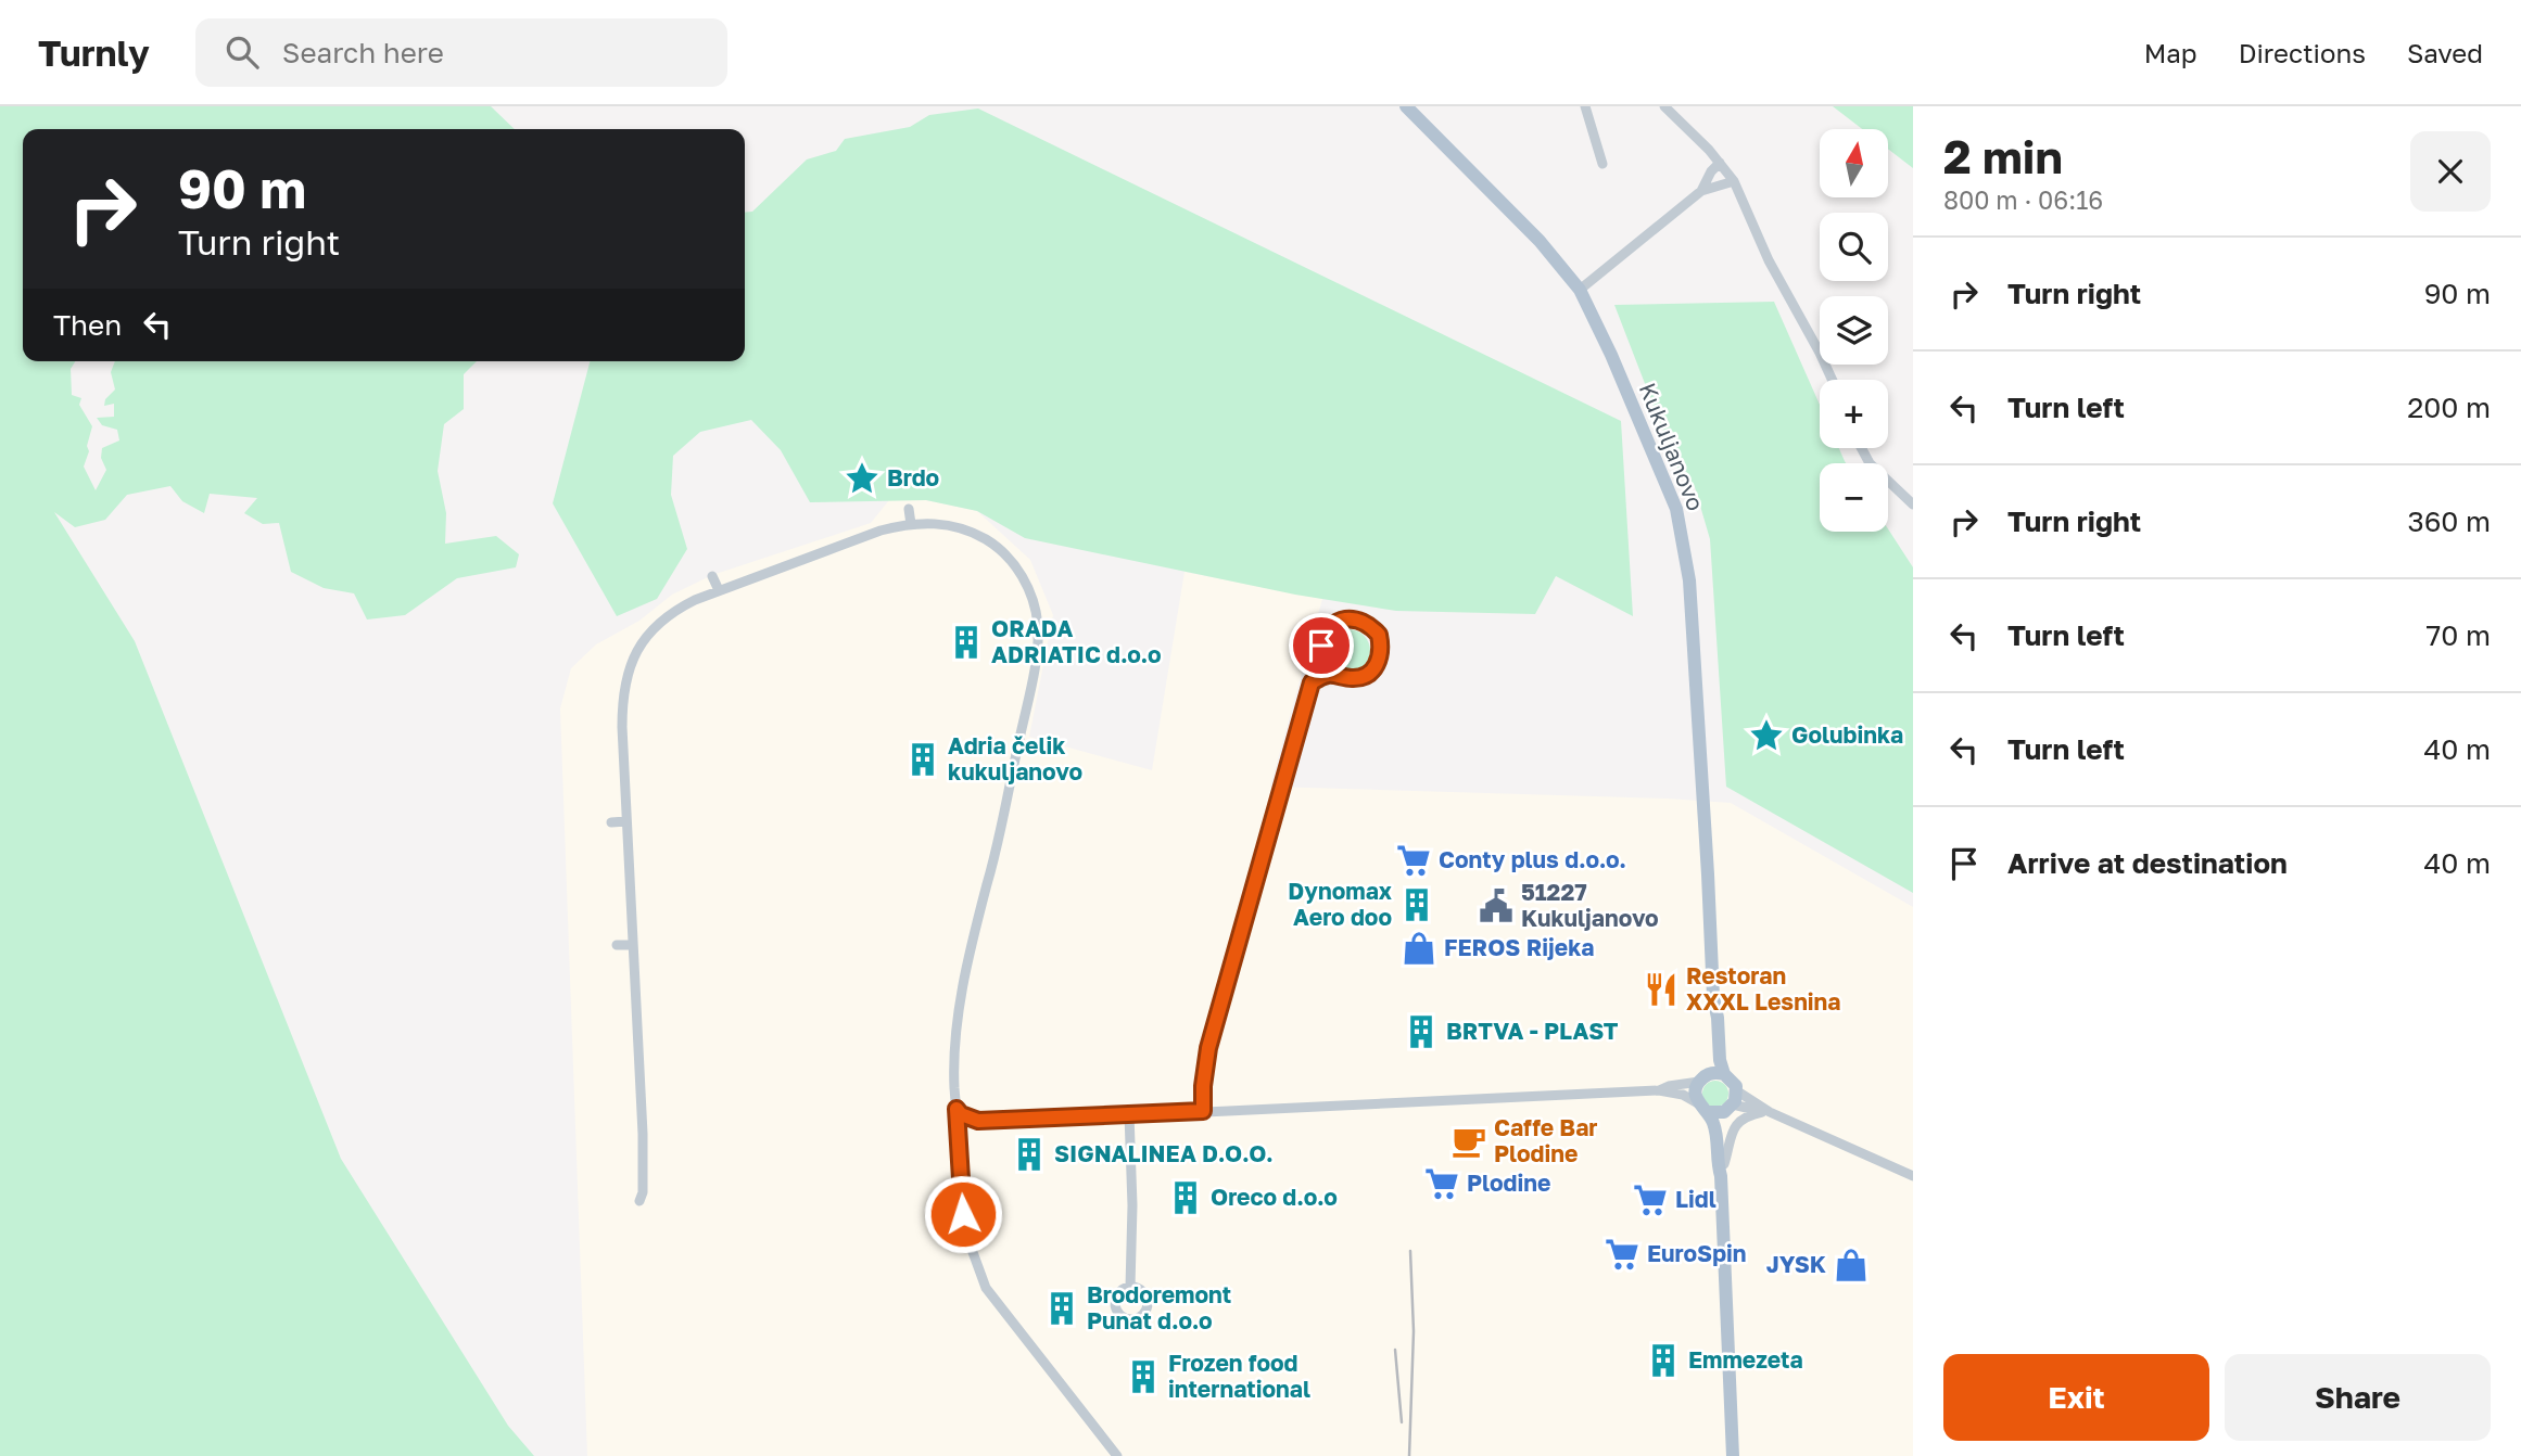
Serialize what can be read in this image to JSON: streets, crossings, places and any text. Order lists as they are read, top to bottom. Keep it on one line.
{"streets":{"main road":["Kukuljanovo"]},"places":{"place":["Brdo","Golubinka"],"building":["ORADA ADRIATIC d.o.o","Adria čelik kukuljanovo","Dynomax Aero doo","BRTVA - PLAST","SIGNALINEA D.O.O.","Oreco d.o.o","Brodoremont Punat d.o.o","Emmezeta","Frozen food international"],"supermarket":["Conty plus d.o.o.","Plodine","Lidl","EuroSpin"],"public building":["51227 Kukuljanovo"],"shop":["FEROS Rijeka","JYSK"],"restaurant":["Restoran XXXL Lesnina"],"cafe":["Caffe Bar Plodine"]},"north":"top","page":{"header":"Turnly","search":"Search here","nav":["Map","Directions","Saved"],"heading":["2 min","800 m · 06:16"],"map_buttons":["+","−"],"turn":["90 m","Turn right"],"list":[{"name":"Turn right","value":"90 m"},{"name":"Turn left","value":"200 m"},{"name":"Turn right","value":"360 m"},{"name":"Turn left","value":"70 m"},{"name":"Turn left","value":"40 m"},{"name":"Arrive at destination","value":"40 m"}],"then":"Then","buttons":["Exit","Share"]}}
